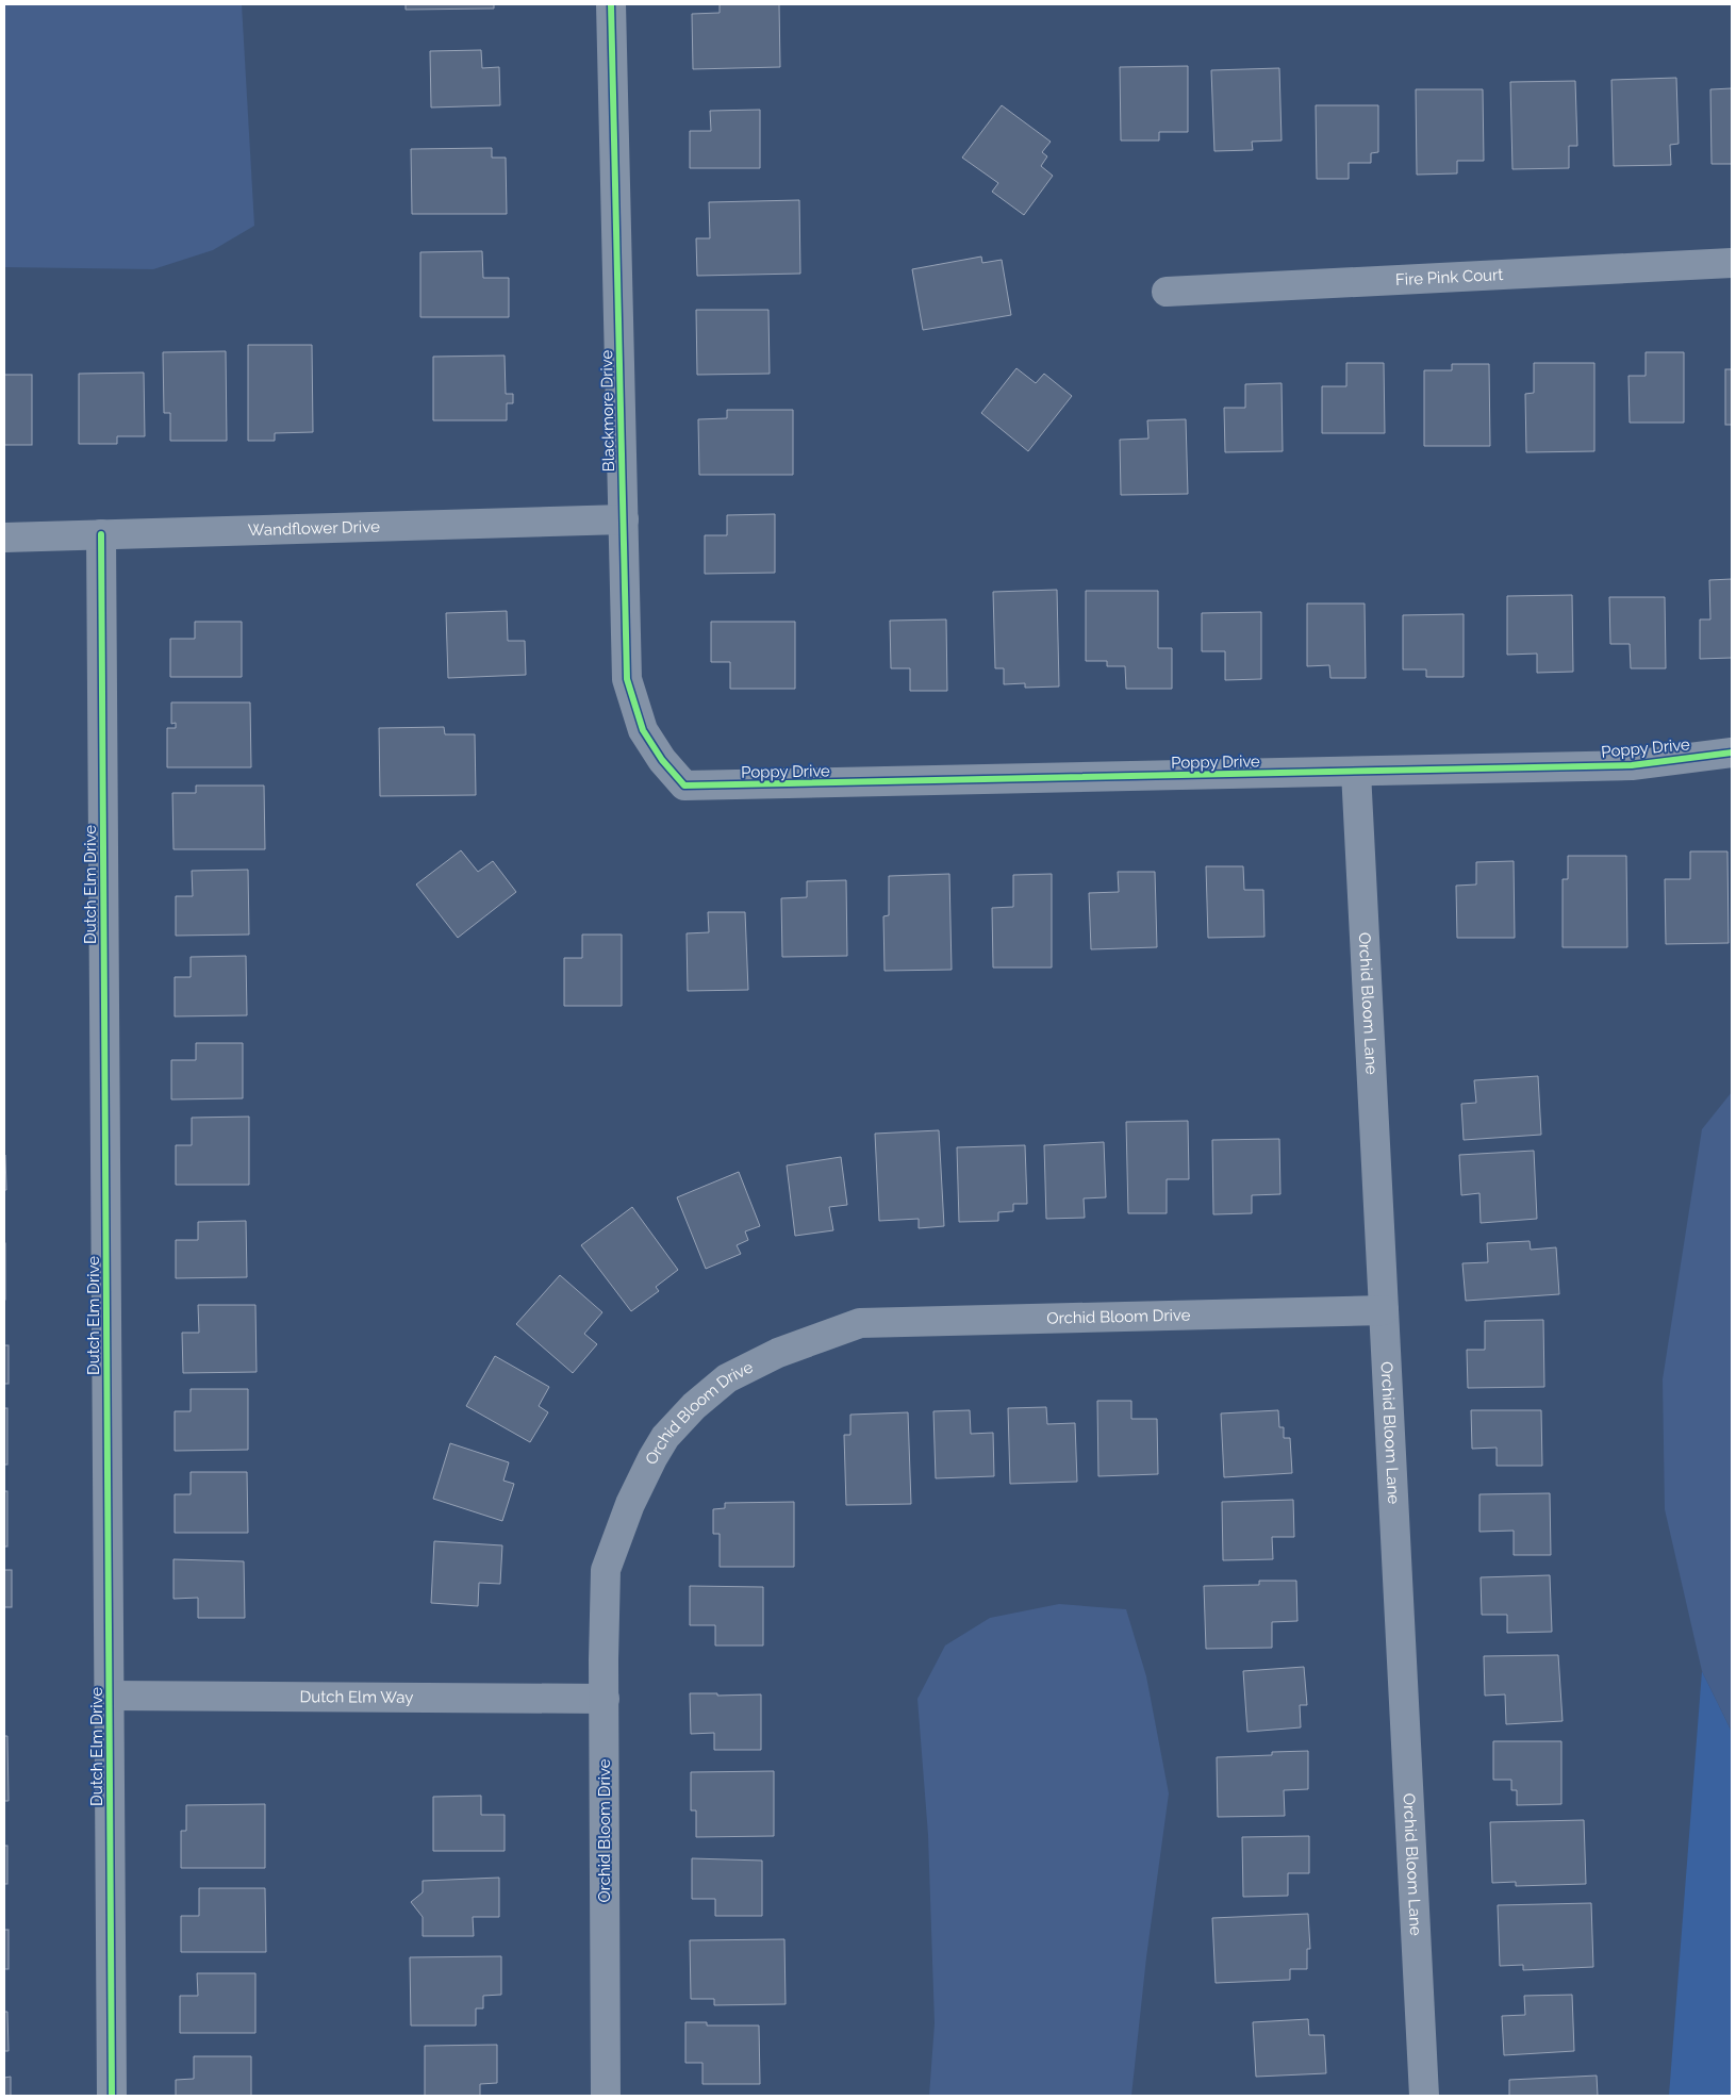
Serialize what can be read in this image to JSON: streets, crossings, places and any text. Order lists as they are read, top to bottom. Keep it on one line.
{"streets":{"street":["Fire Pink Court","Blackmore Drive","Wandflower Drive","Poppy Drive","Dutch Elm Drive","Orchid Bloom Lane","Orchid Bloom Drive","Dutch Elm Way"]},"crossings":[["Blackmore Drive","Wandflower Drive"],["Blackmore Drive","Poppy Drive"],["Wandflower Drive","Dutch Elm Drive"],["Poppy Drive","Orchid Bloom Lane"],["Dutch Elm Drive","Dutch Elm Way"],["Orchid Bloom Lane","Orchid Bloom Drive"],["Orchid Bloom Drive","Dutch Elm Way"]]}
